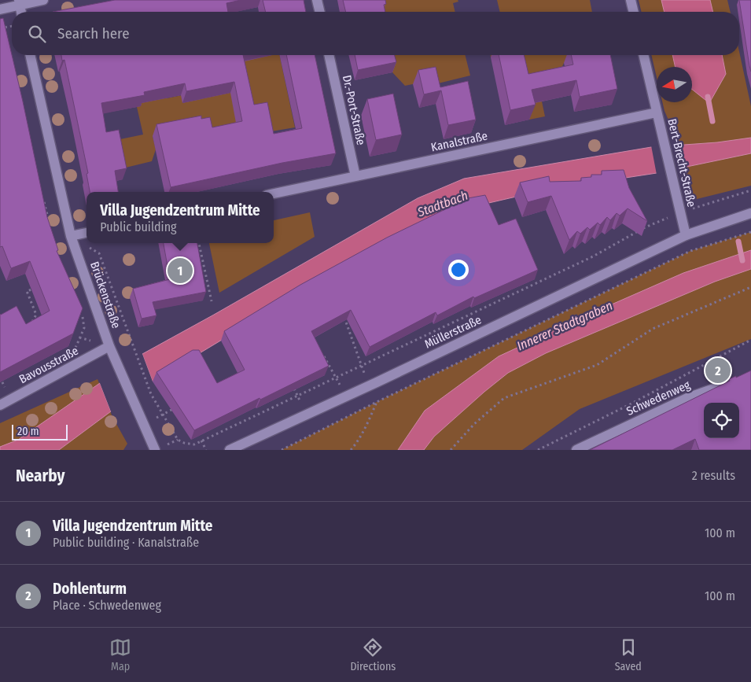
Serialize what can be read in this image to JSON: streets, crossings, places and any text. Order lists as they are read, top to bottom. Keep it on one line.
{"streets":{"street":["Dr.-Port-Straße","Kanalstraße","Bert-Brecht-Straße","Brückenstraße","Müllerstraße","Bavousstraße","Schwedenweg"]},"crossings":[["Dr.-Port-Straße","Kanalstraße"],["Kanalstraße","Bert-Brecht-Straße"],["Bert-Brecht-Straße","Müllerstraße"],["Brückenstraße","Bavousstraße"]],"water":["Stadtbach","Innerer Stadtgraben"],"scale_bar":"20 m","north":"left","page":{"search":"Search here","popup":["Villa Jugendzentrum Mitte","Public building"],"pins":["1","2"],"scale":"20 m","heading":["Nearby","2 results"],"list":[{"mark":"1","name":"Villa Jugendzentrum Mitte","note":"Public building · Kanalstraße","value":"100 m"},{"mark":"2","name":"Dohlenturm","note":"Place · Schwedenweg","value":"100 m"}],"nav":["Map","Directions","Saved"]}}
